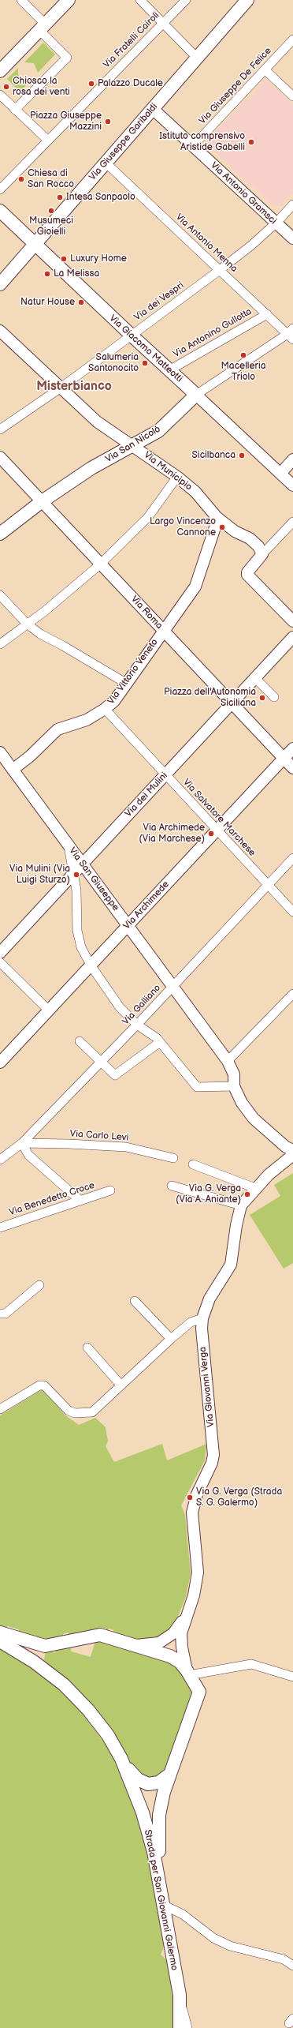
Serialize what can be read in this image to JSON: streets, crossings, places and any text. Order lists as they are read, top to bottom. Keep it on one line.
{"streets":{"main road":["Via Giuseppe Garibaldi","Via Giacomo Matteotti","Via San Nicolò","Strada per San Giovanni Galermo"],"street":["Via Fratelli Cairoli","Via Giuseppe De Felice","Via Antonio Gramsci","Via Antonio Menna","Via dei Vespri","Via Antonino Gullotta","Via Municipio","Via Roma","Via Vittorio Veneto","Via dei Mulini","Via Salvatore Marchese","Via San Giuseppe","Via Archimede","Via Galliano","Via Carlo Levi","Via Benedetto Croce","Via Giovanni Verga"]},"crossings":[["Via Giuseppe De Felice","Via Antonio Gramsci"],["Via Giuseppe Garibaldi","Via Antonio Gramsci"],["Via Giuseppe Garibaldi","Via Antonio Menna"],["Via Giuseppe Garibaldi","Via Giacomo Matteotti"],["Via Antonio Gramsci","Via dei Vespri"],["Via Antonio Menna","Via dei Vespri"],["Via Antonio Menna","Via Antonino Gullotta"],["Via Antonio Menna","Via San Nicolò"],["Via dei Vespri","Via Giacomo Matteotti"],["Via dei Vespri","Via Municipio"],["Via Antonino Gullotta","Via Giacomo Matteotti"],["Via Giacomo Matteotti","Via San Nicolò"],["Via San Nicolò","Via Municipio"],["Via San Nicolò","Via Roma"],["Via Municipio","Via Vittorio Veneto"],["Via Roma","Via Vittorio Veneto"],["Via Roma","Via dei Mulini"],["Via Roma","Via Archimede"],["Via Vittorio Veneto","Via Salvatore Marchese"],["Via Vittorio Veneto","Via San Giuseppe"],["Via dei Mulini","Via Salvatore Marchese"],["Via dei Mulini","Via San Giuseppe"],["Via Salvatore Marchese","Via Archimede"],["Via Salvatore Marchese","Via Galliano"],["Via San Giuseppe","Via Archimede"],["Via San Giuseppe","Via Galliano"],["Via San Giuseppe","Via Giovanni Verga"],["Via Galliano","Via Carlo Levi"]],"districts":["Misterbianco"],"places":["Palazzo Ducale","Chiosco la rosa dei venti","Piazza Giuseppe Mazzini","Istituto comprensivo Aristide Gabelli","Chiesa di San Rocco","Intesa Sanpaolo","Musumeci Gioielli","Luxury Home","La Melissa","Natur House","Macelleria Triolo","Salumeria Santonocito","Sicilbanca","Largo Vincenzo Cannone","Piazza dell'Autonomia Siciliana","Via Archimede (Via Marchese)","Via Mulini (Via Luigi Sturzo)","Via G. Verga (Via A. Aniante)","Via G. Verga (Strada S. G. Galermo)"]}
